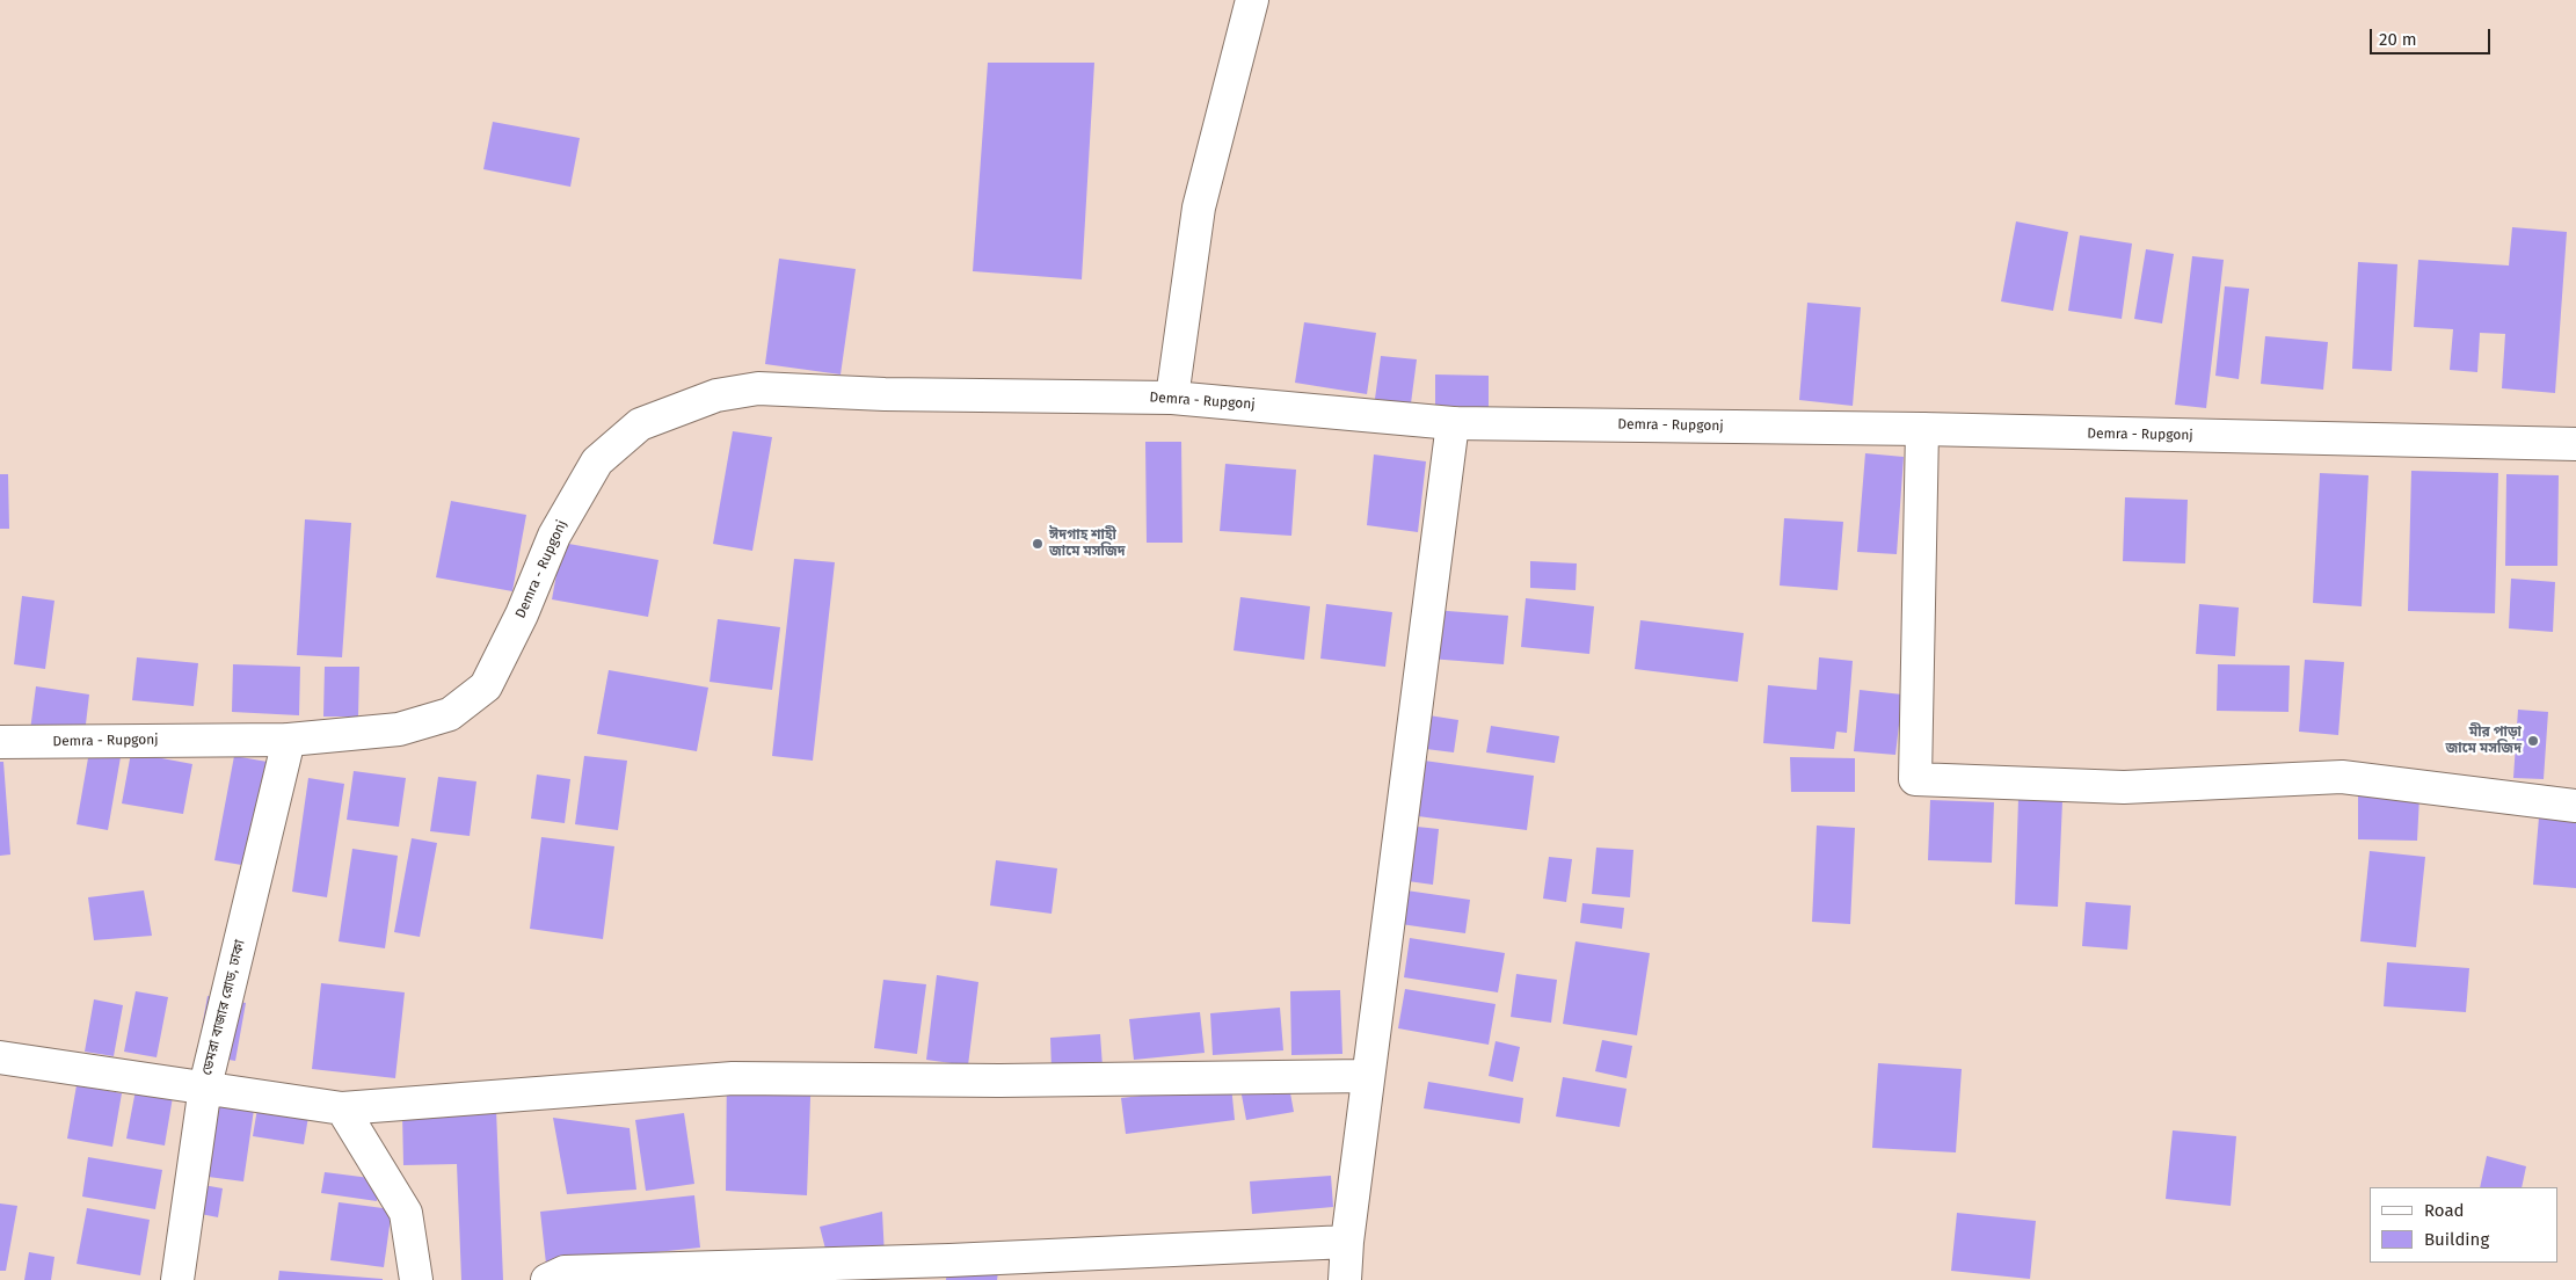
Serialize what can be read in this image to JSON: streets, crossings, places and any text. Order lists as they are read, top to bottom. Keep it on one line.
{"streets":{"street":["Demra - Rupgonj","ডেমরা বাজার রোড, ঢাকা"]},"crossings":[["Demra - Rupgonj","ডেমরা বাজার রোড, ঢাকা"]],"places":["ঈদগাহ শাহী জামে মসজিদ","মীর পাড়া জামে মসজিদ"],"legend":["Road","Building"],"scale_bar":"20 m"}
